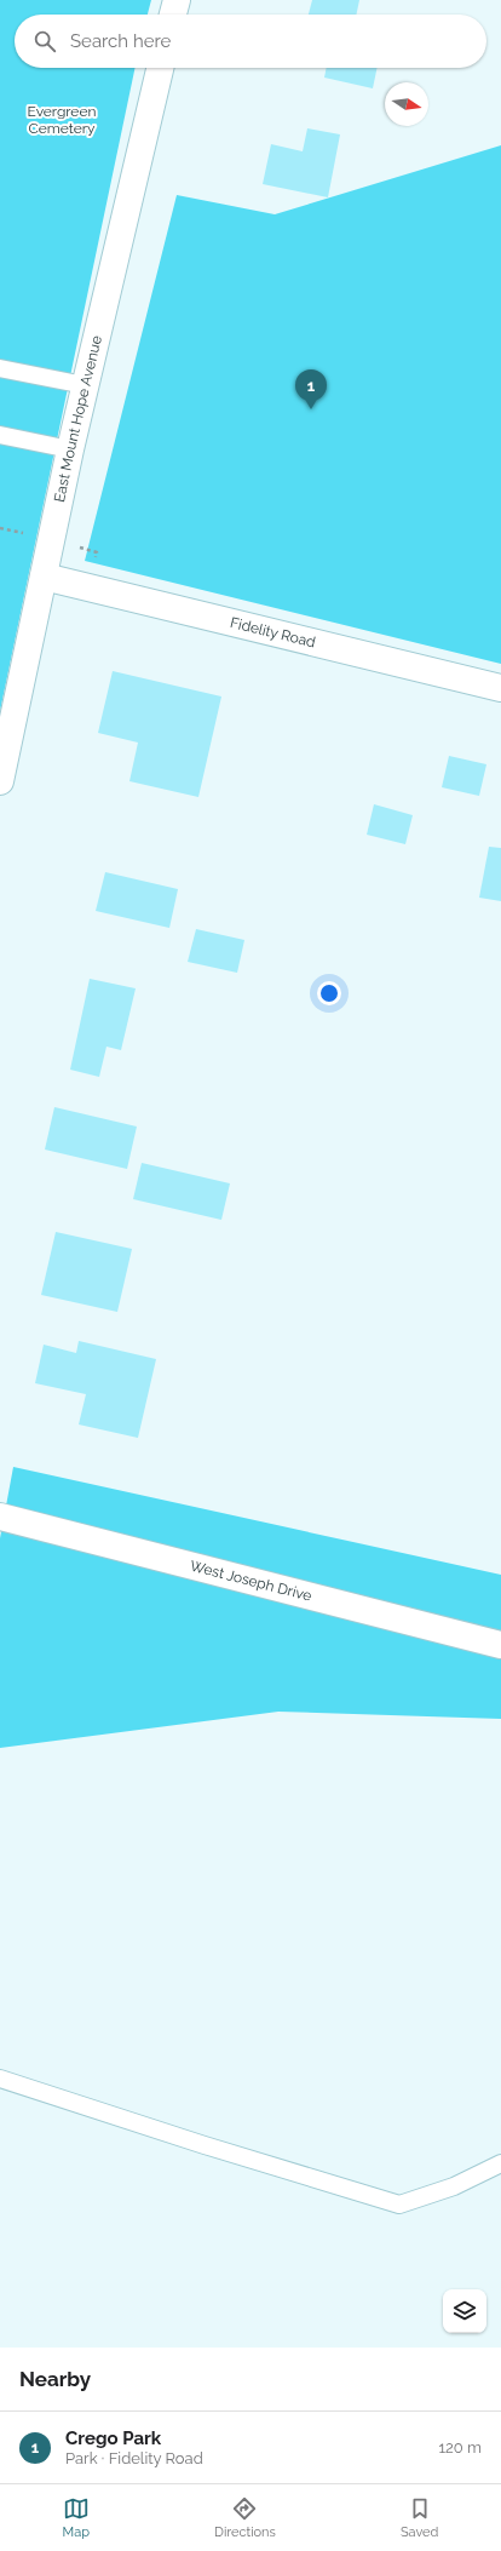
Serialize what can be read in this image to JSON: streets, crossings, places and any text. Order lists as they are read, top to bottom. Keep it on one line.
{"streets":{"street":["East Mount Hope Avenue","Fidelity Road","West Joseph Drive"]},"crossings":[["East Mount Hope Avenue","Fidelity Road"]],"parks":["Evergreen Cemetery"],"north":"right","page":{"search":"Search here","pins":"1","heading":"Nearby","list":[{"mark":"1","name":"Crego Park","note":"Park · Fidelity Road","value":"120 m"}],"nav":["Map","Directions","Saved"]}}
